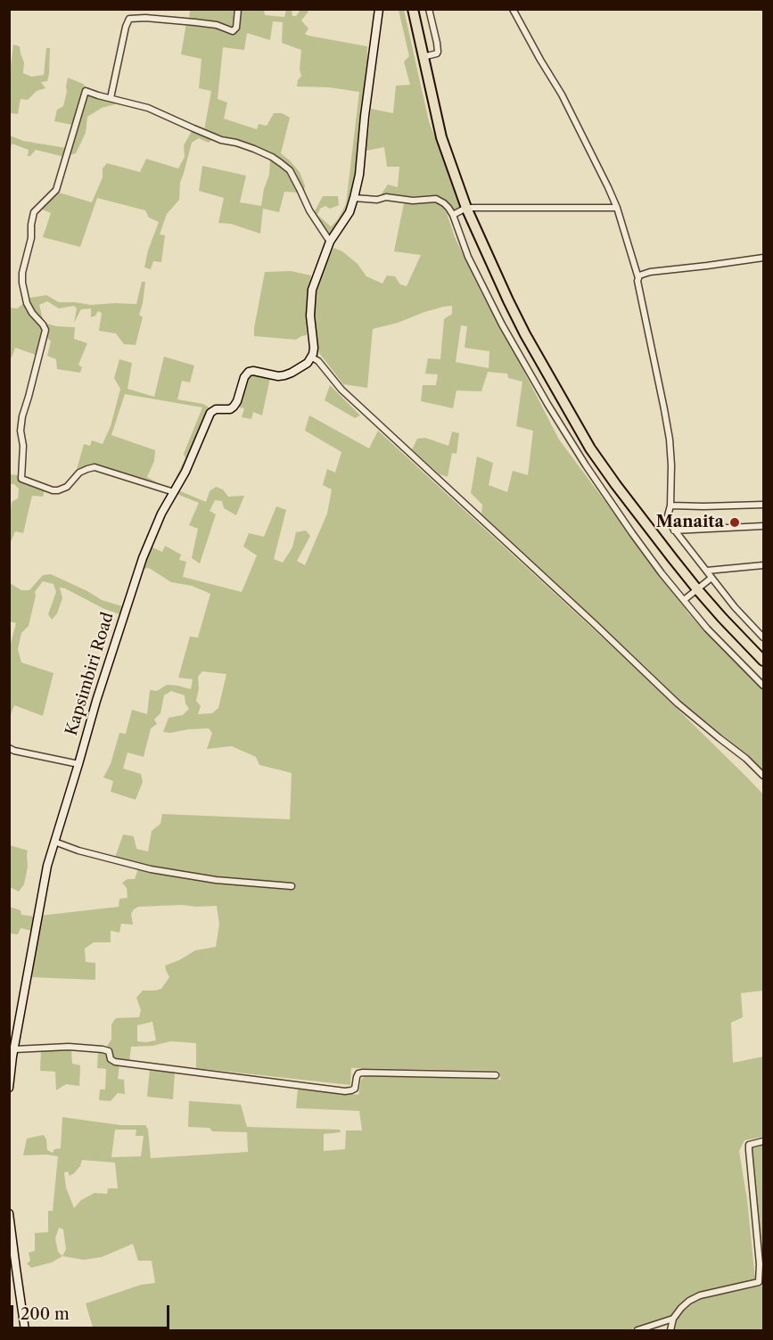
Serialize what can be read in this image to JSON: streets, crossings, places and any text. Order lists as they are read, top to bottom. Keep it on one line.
{"streets":{"street":["Kapsimbiri Road"]},"places":["Manaita"],"scale_bar":"200 m"}
